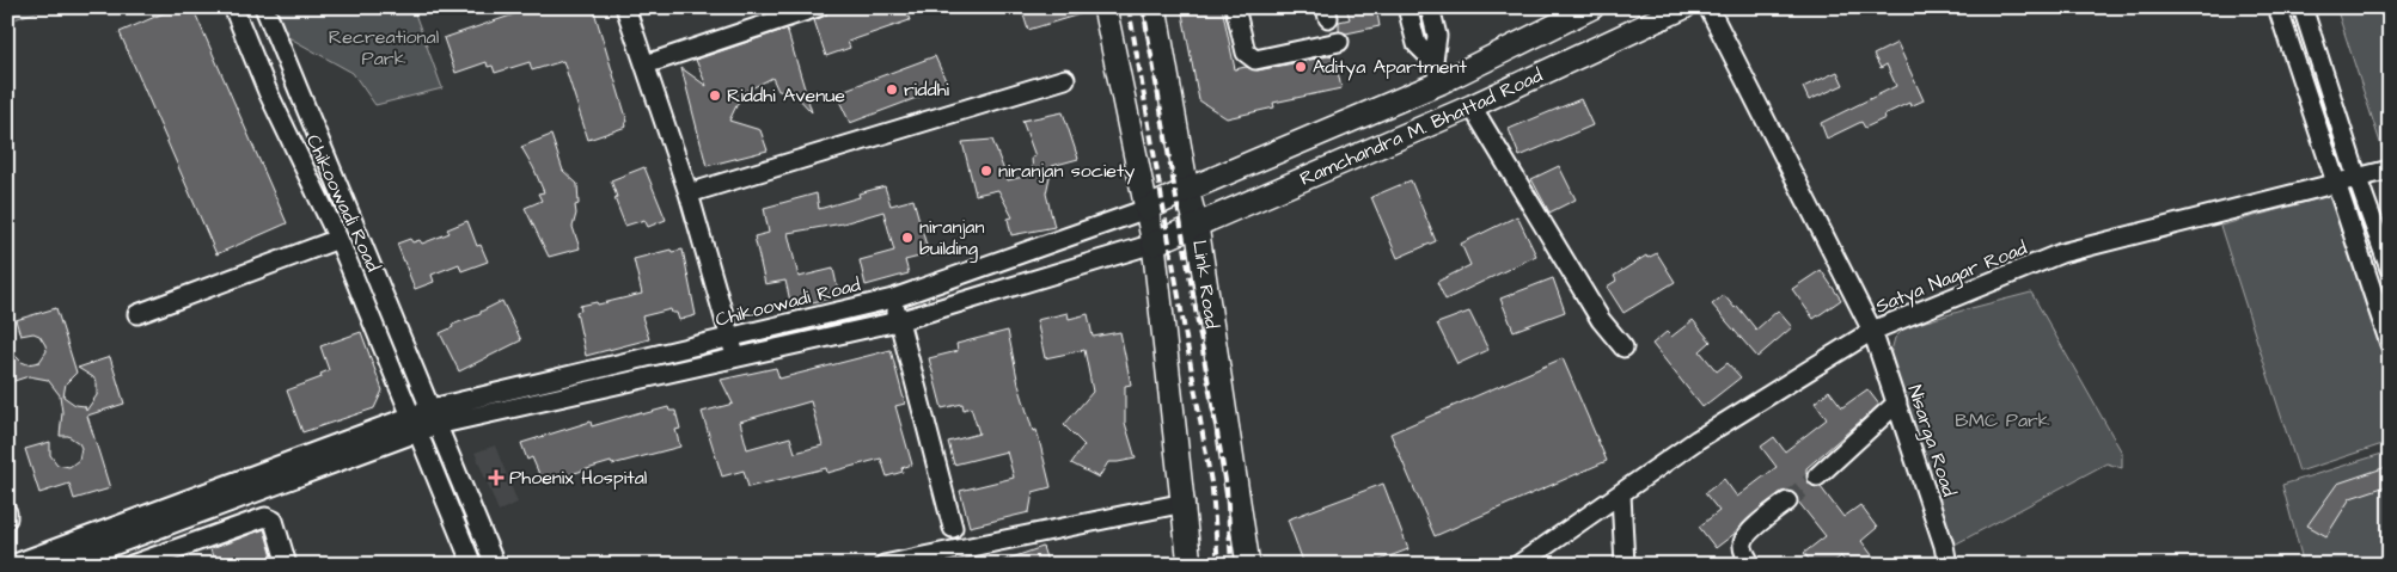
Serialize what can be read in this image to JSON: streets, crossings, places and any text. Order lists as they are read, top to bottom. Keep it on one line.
{"streets":{"main road":["Ramchandra M. Bhattad Road","Link Road"],"street":["Chikoowadi Road","Satya Nagar Road","Nisarga Road"]},"crossings":[["Ramchandra M. Bhattad Road","Chikoowadi Road"],["Ramchandra M. Bhattad Road","Link Road"],["Satya Nagar Road","Nisarga Road"]],"parks":["Recreational Park","BMC Park"],"places":{"other":["Aditya Apartment","riddhi","Riddhi Avenue","niranjan society","niranjan building"],"health":["Phoenix Hospital"]}}
